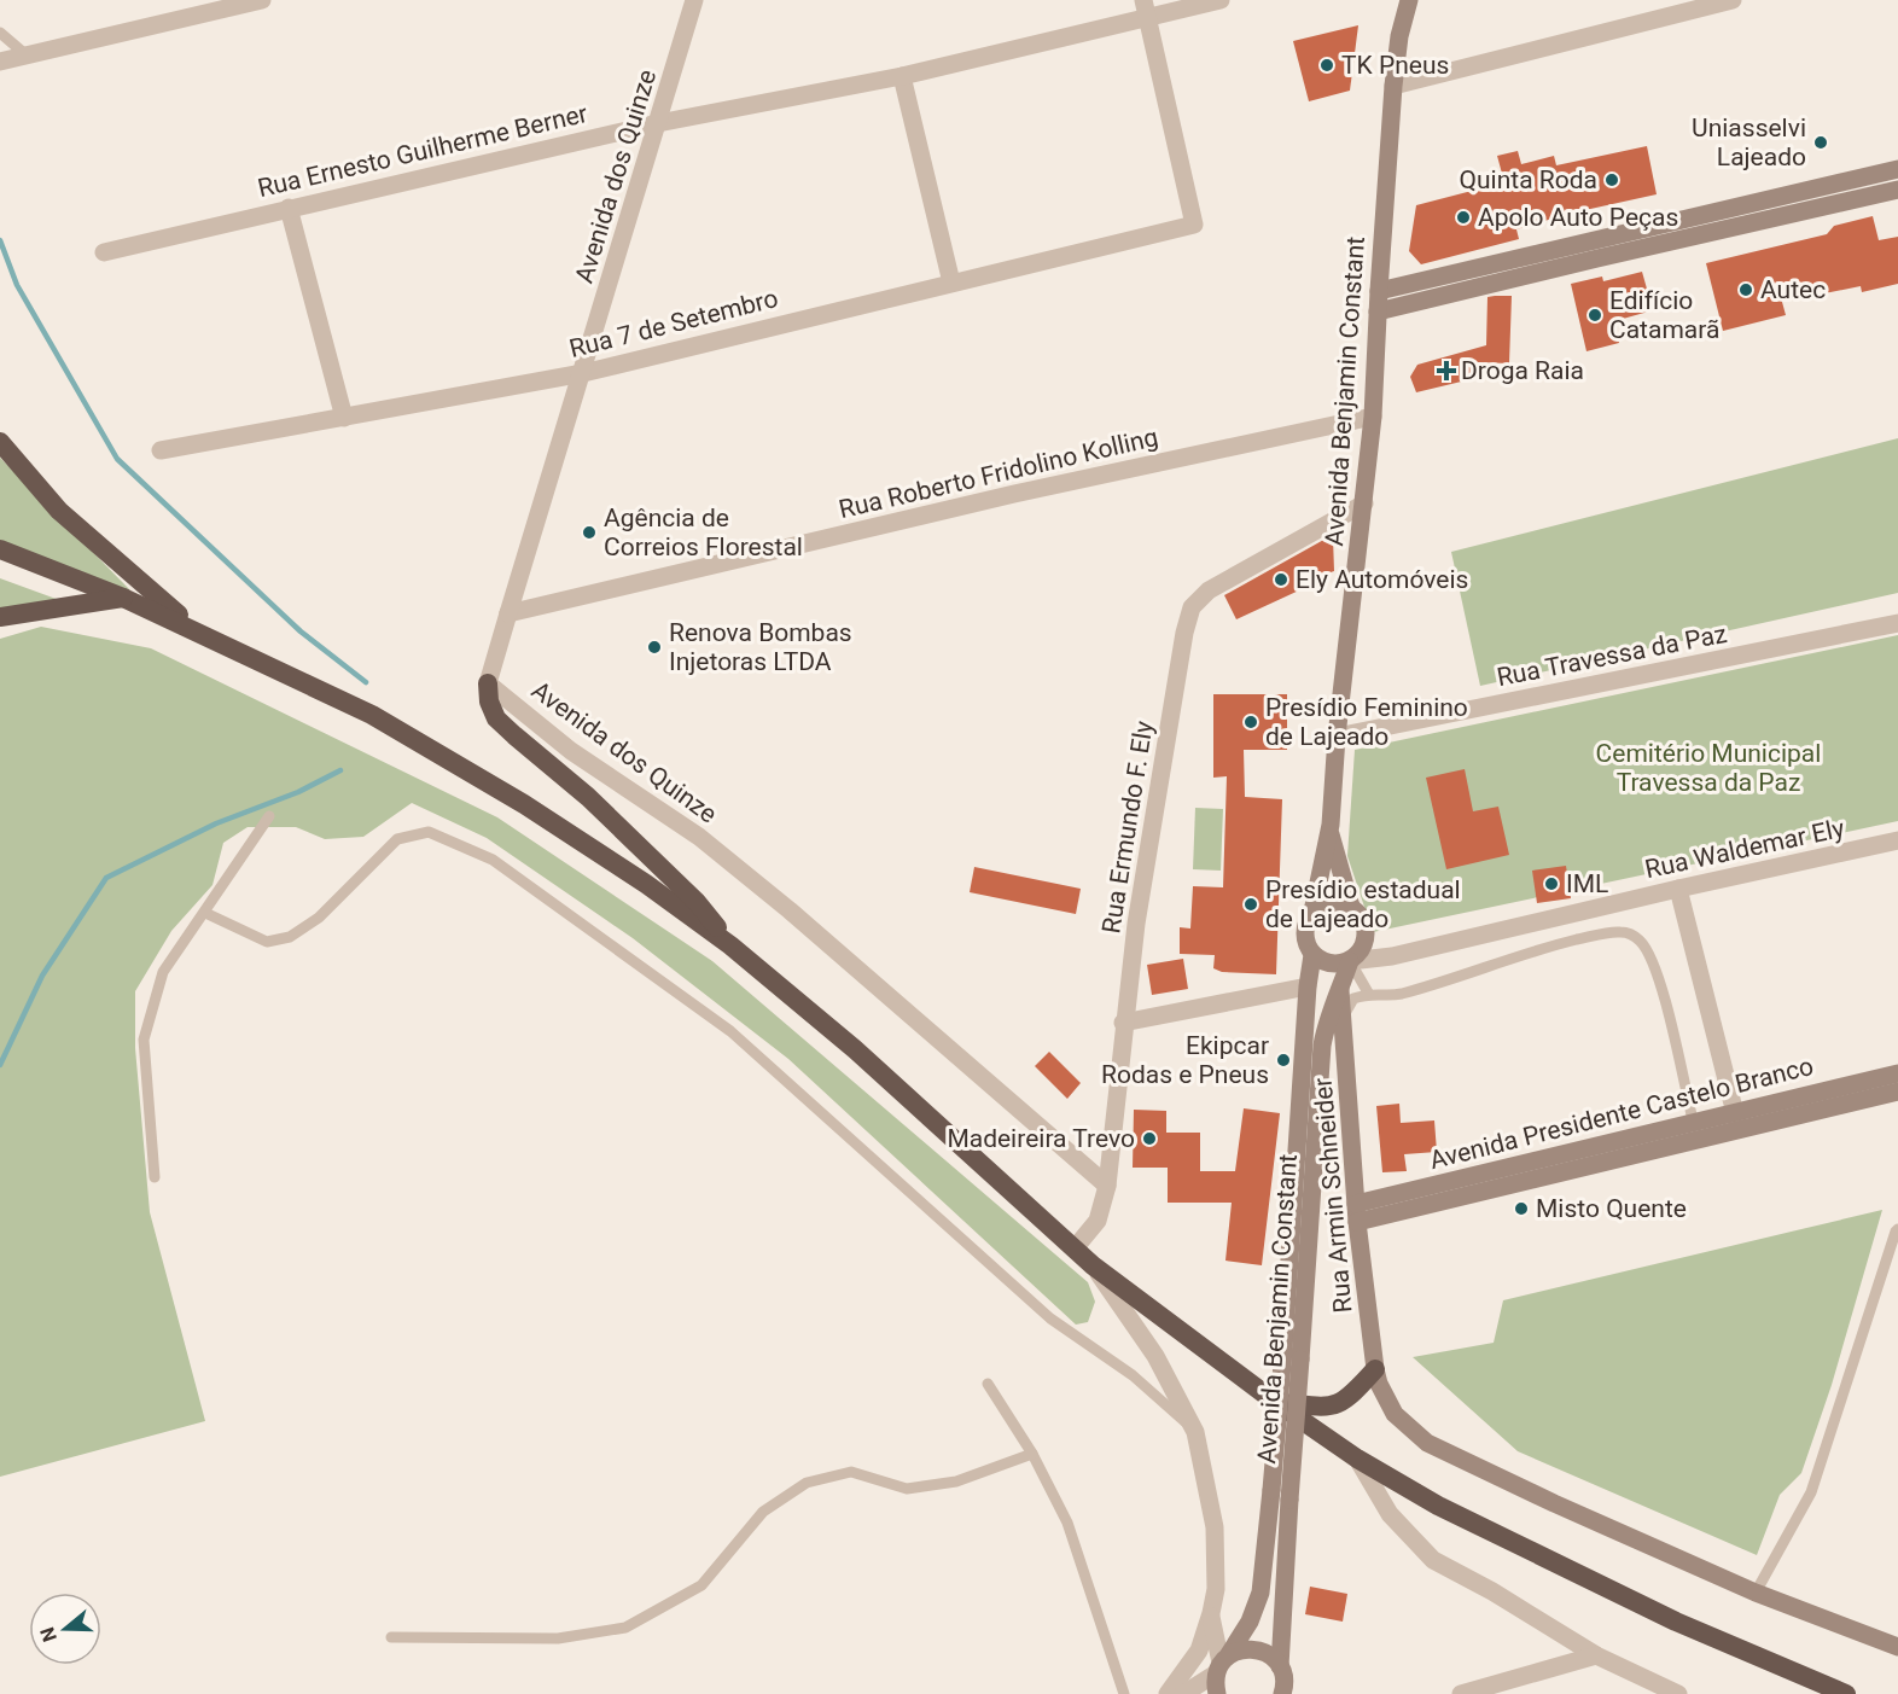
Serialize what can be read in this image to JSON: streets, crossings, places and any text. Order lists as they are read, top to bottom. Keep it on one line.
{"streets":{"main road":["Avenida Benjamin Constant","Avenida Presidente Castelo Branco","Rua Armin Schneider"],"street":["Rua Ernesto Guilherme Berner","Avenida dos Quinze","Rua 7 de Setembro","Rua Roberto Fridolino Kolling","Rua Travessa da Paz","Rua Ermundo F. Ely","Rua Waldemar Ely"]},"crossings":[["Rua Ernesto Guilherme Berner","Avenida dos Quinze"],["Rua Ernesto Guilherme Berner","Rua 7 de Setembro"],["Avenida dos Quinze","Rua 7 de Setembro"],["Avenida dos Quinze","Rua Roberto Fridolino Kolling"],["Avenida dos Quinze","Rua Ermundo F. Ely"],["Avenida Benjamin Constant","Rua Roberto Fridolino Kolling"],["Avenida Benjamin Constant","Rua Travessa da Paz"],["Avenida Benjamin Constant","Rua Ermundo F. Ely"],["Avenida Benjamin Constant","Rua Waldemar Ely"],["Avenida Benjamin Constant","Rua Armin Schneider"],["Avenida Presidente Castelo Branco","Rua Armin Schneider"]],"parks":["Cemitério Municipal Travessa da Paz"],"places":{"other":["TK Pneus","Uniasselvi Lajeado","Quinta Roda","Apolo Auto Peças","Autec","Edifício Catamarã","Agência de Correios Florestal","Ely Automóveis","Renova Bombas Injetoras LTDA","Presídio Feminino de Lajeado","IML","Presídio estadual de Lajeado","Ekipcar Rodas e Pneus","Madeireira Trevo","Misto Quente"],"health":["Droga Raia"]},"north":"left"}
